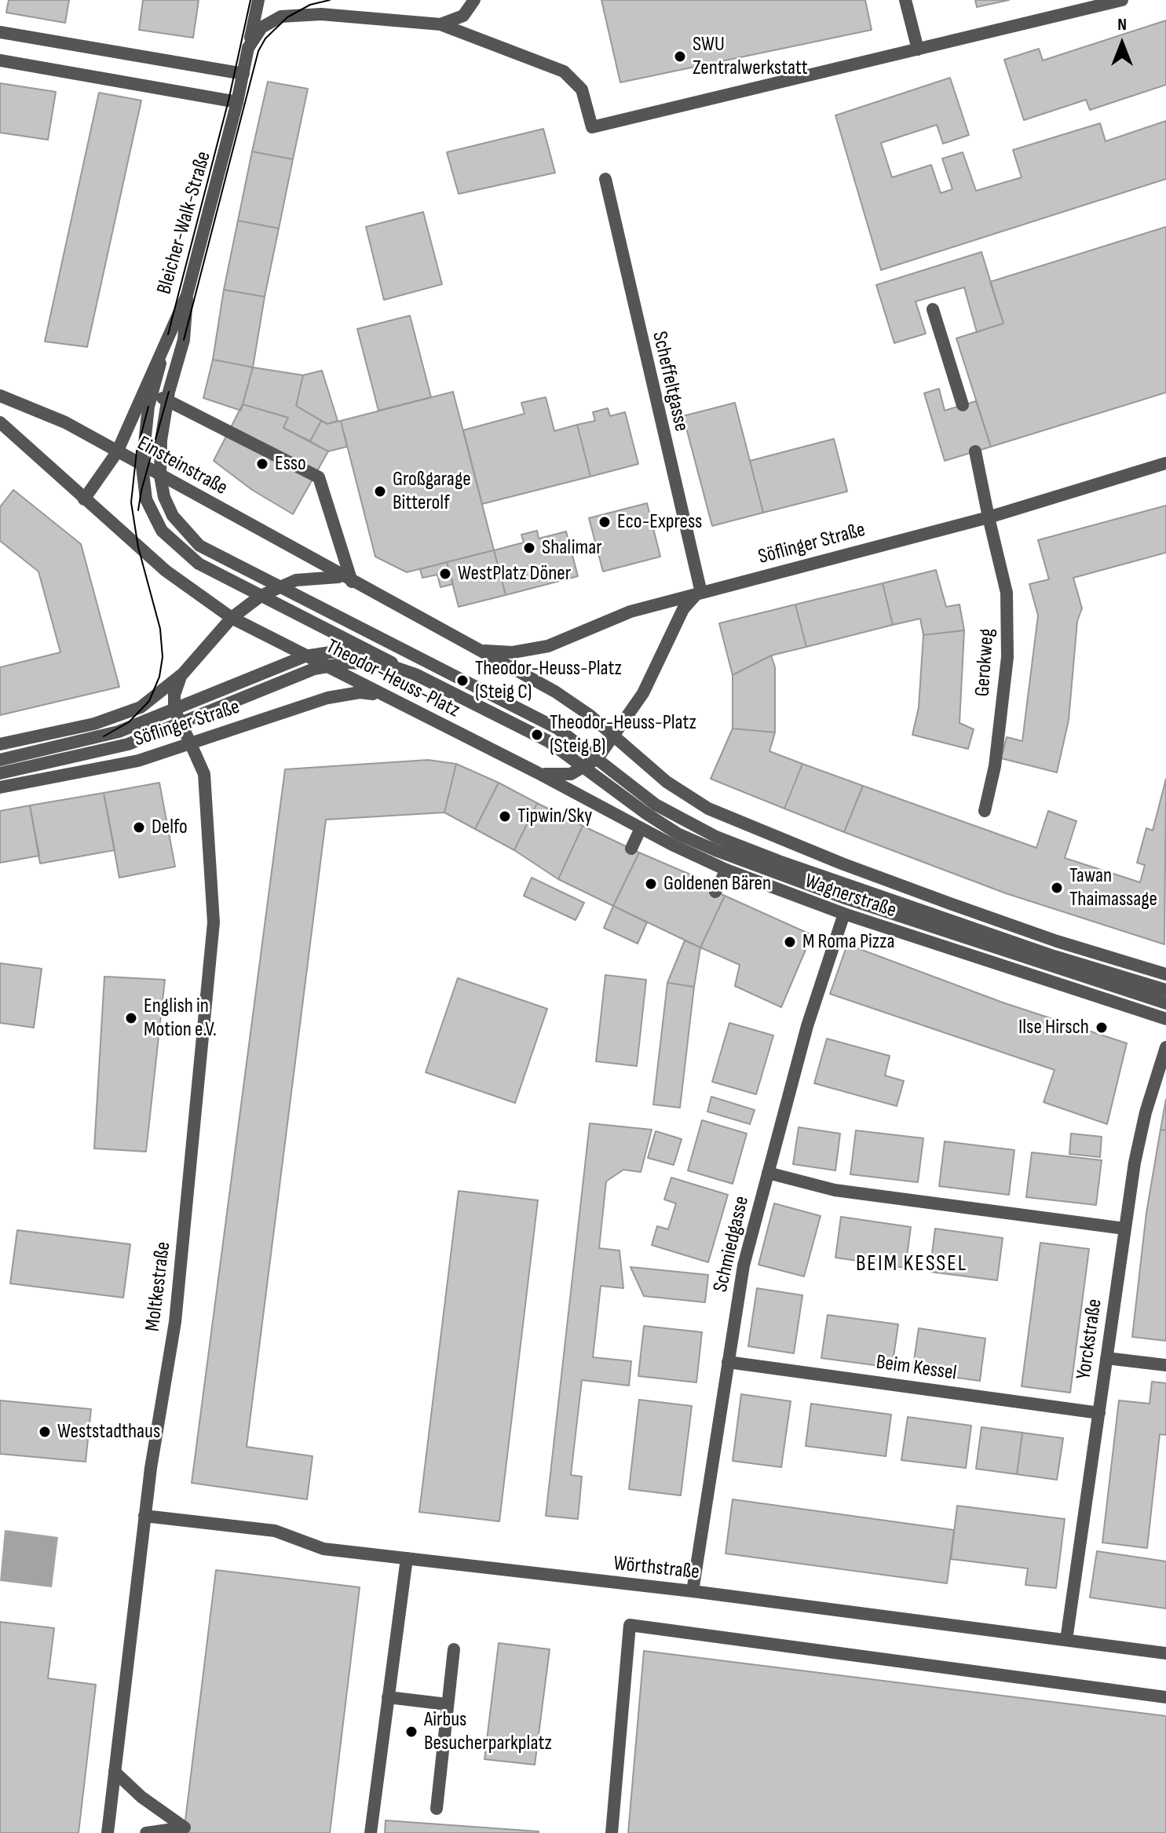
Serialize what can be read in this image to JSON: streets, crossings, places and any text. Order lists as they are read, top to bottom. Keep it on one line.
{"streets":{"street":["Bleicher-Walk-Straße","Scheffeltgasse","Einsteinstraße","Söflinger Straße","Gerokweg","Theodor-Heuss-Platz","Wagnerstraße","Schmiedgasse","Moltkestraße","Yorckstraße","Beim Kessel","Wörthstraße"]},"crossings":[["Bleicher-Walk-Straße","Einsteinstraße"],["Scheffeltgasse","Söflinger Straße"],["Einsteinstraße","Söflinger Straße"],["Söflinger Straße","Gerokweg"],["Söflinger Straße","Theodor-Heuss-Platz"],["Söflinger Straße","Moltkestraße"],["Theodor-Heuss-Platz","Wagnerstraße"],["Wagnerstraße","Schmiedgasse"],["Schmiedgasse","Beim Kessel"],["Schmiedgasse","Wörthstraße"],["Moltkestraße","Wörthstraße"],["Yorckstraße","Beim Kessel"],["Yorckstraße","Wörthstraße"]],"districts":["BEIM KESSEL"],"places":["SWU Zentralwerkstatt","Esso","Großgarage Bitterolf","Eco-Express","Shalimar","WestPlatz Döner","Theodor-Heuss-Platz (Steig C)","Theodor-Heuss-Platz (Steig B)","Tipwin/Sky","Delfo","Goldenen Bären","Tawan Thaimassage","M Roma Pizza","English in Motion e.V.","Ilse Hirsch","Weststadthaus","Airbus Besucherparkplatz"],"north":"top"}
